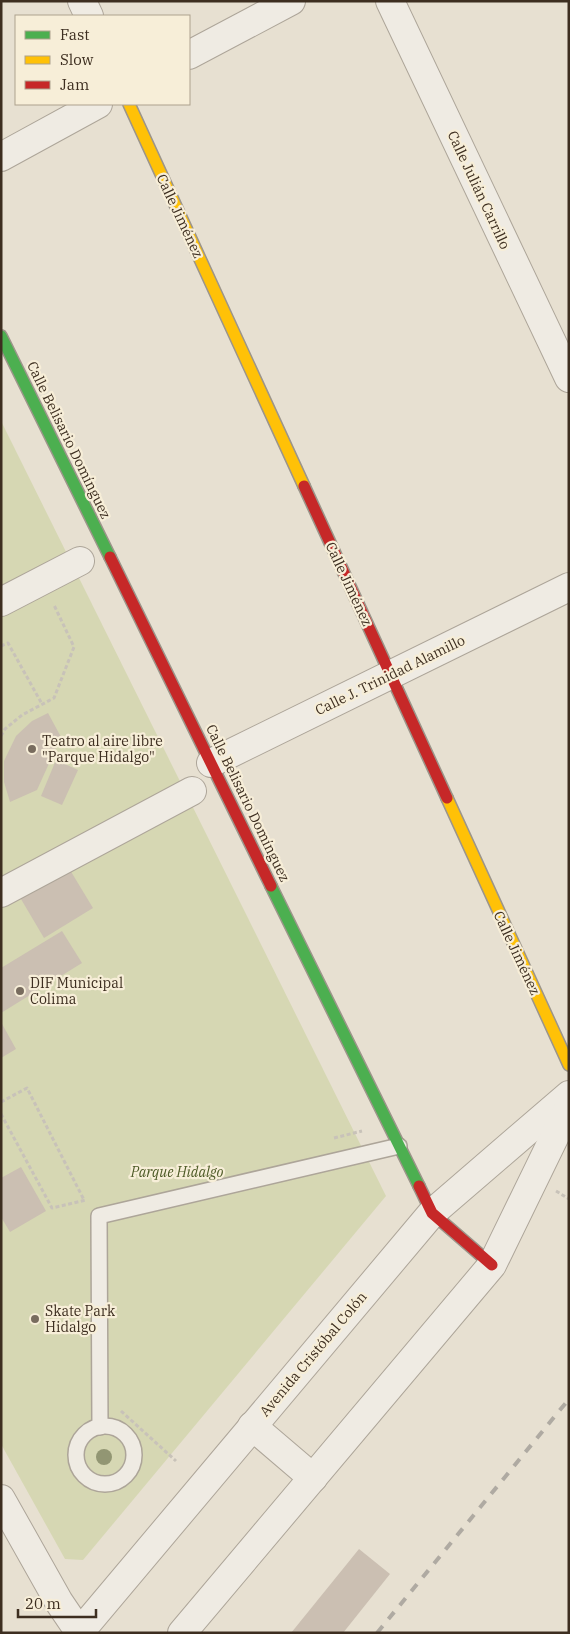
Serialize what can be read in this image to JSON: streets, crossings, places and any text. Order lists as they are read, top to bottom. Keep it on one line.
{"streets":{"street":["Calle Julián Carrillo","Calle Jiménez","Calle Belisario Domínguez","Calle J. Trinidad Alamillo","Avenida Cristóbal Colón"]},"crossings":[["Calle Jiménez","Calle J. Trinidad Alamillo"],["Calle Belisario Domínguez","Calle J. Trinidad Alamillo"],["Calle Belisario Domínguez","Avenida Cristóbal Colón"]],"parks":["Parque Hidalgo"],"places":["Teatro al aire libre \"Parque Hidalgo\"","DIF Municipal Colima","Skate Park Hidalgo"],"legend":["Fast","Slow","Jam"],"scale_bar":"20 m"}
